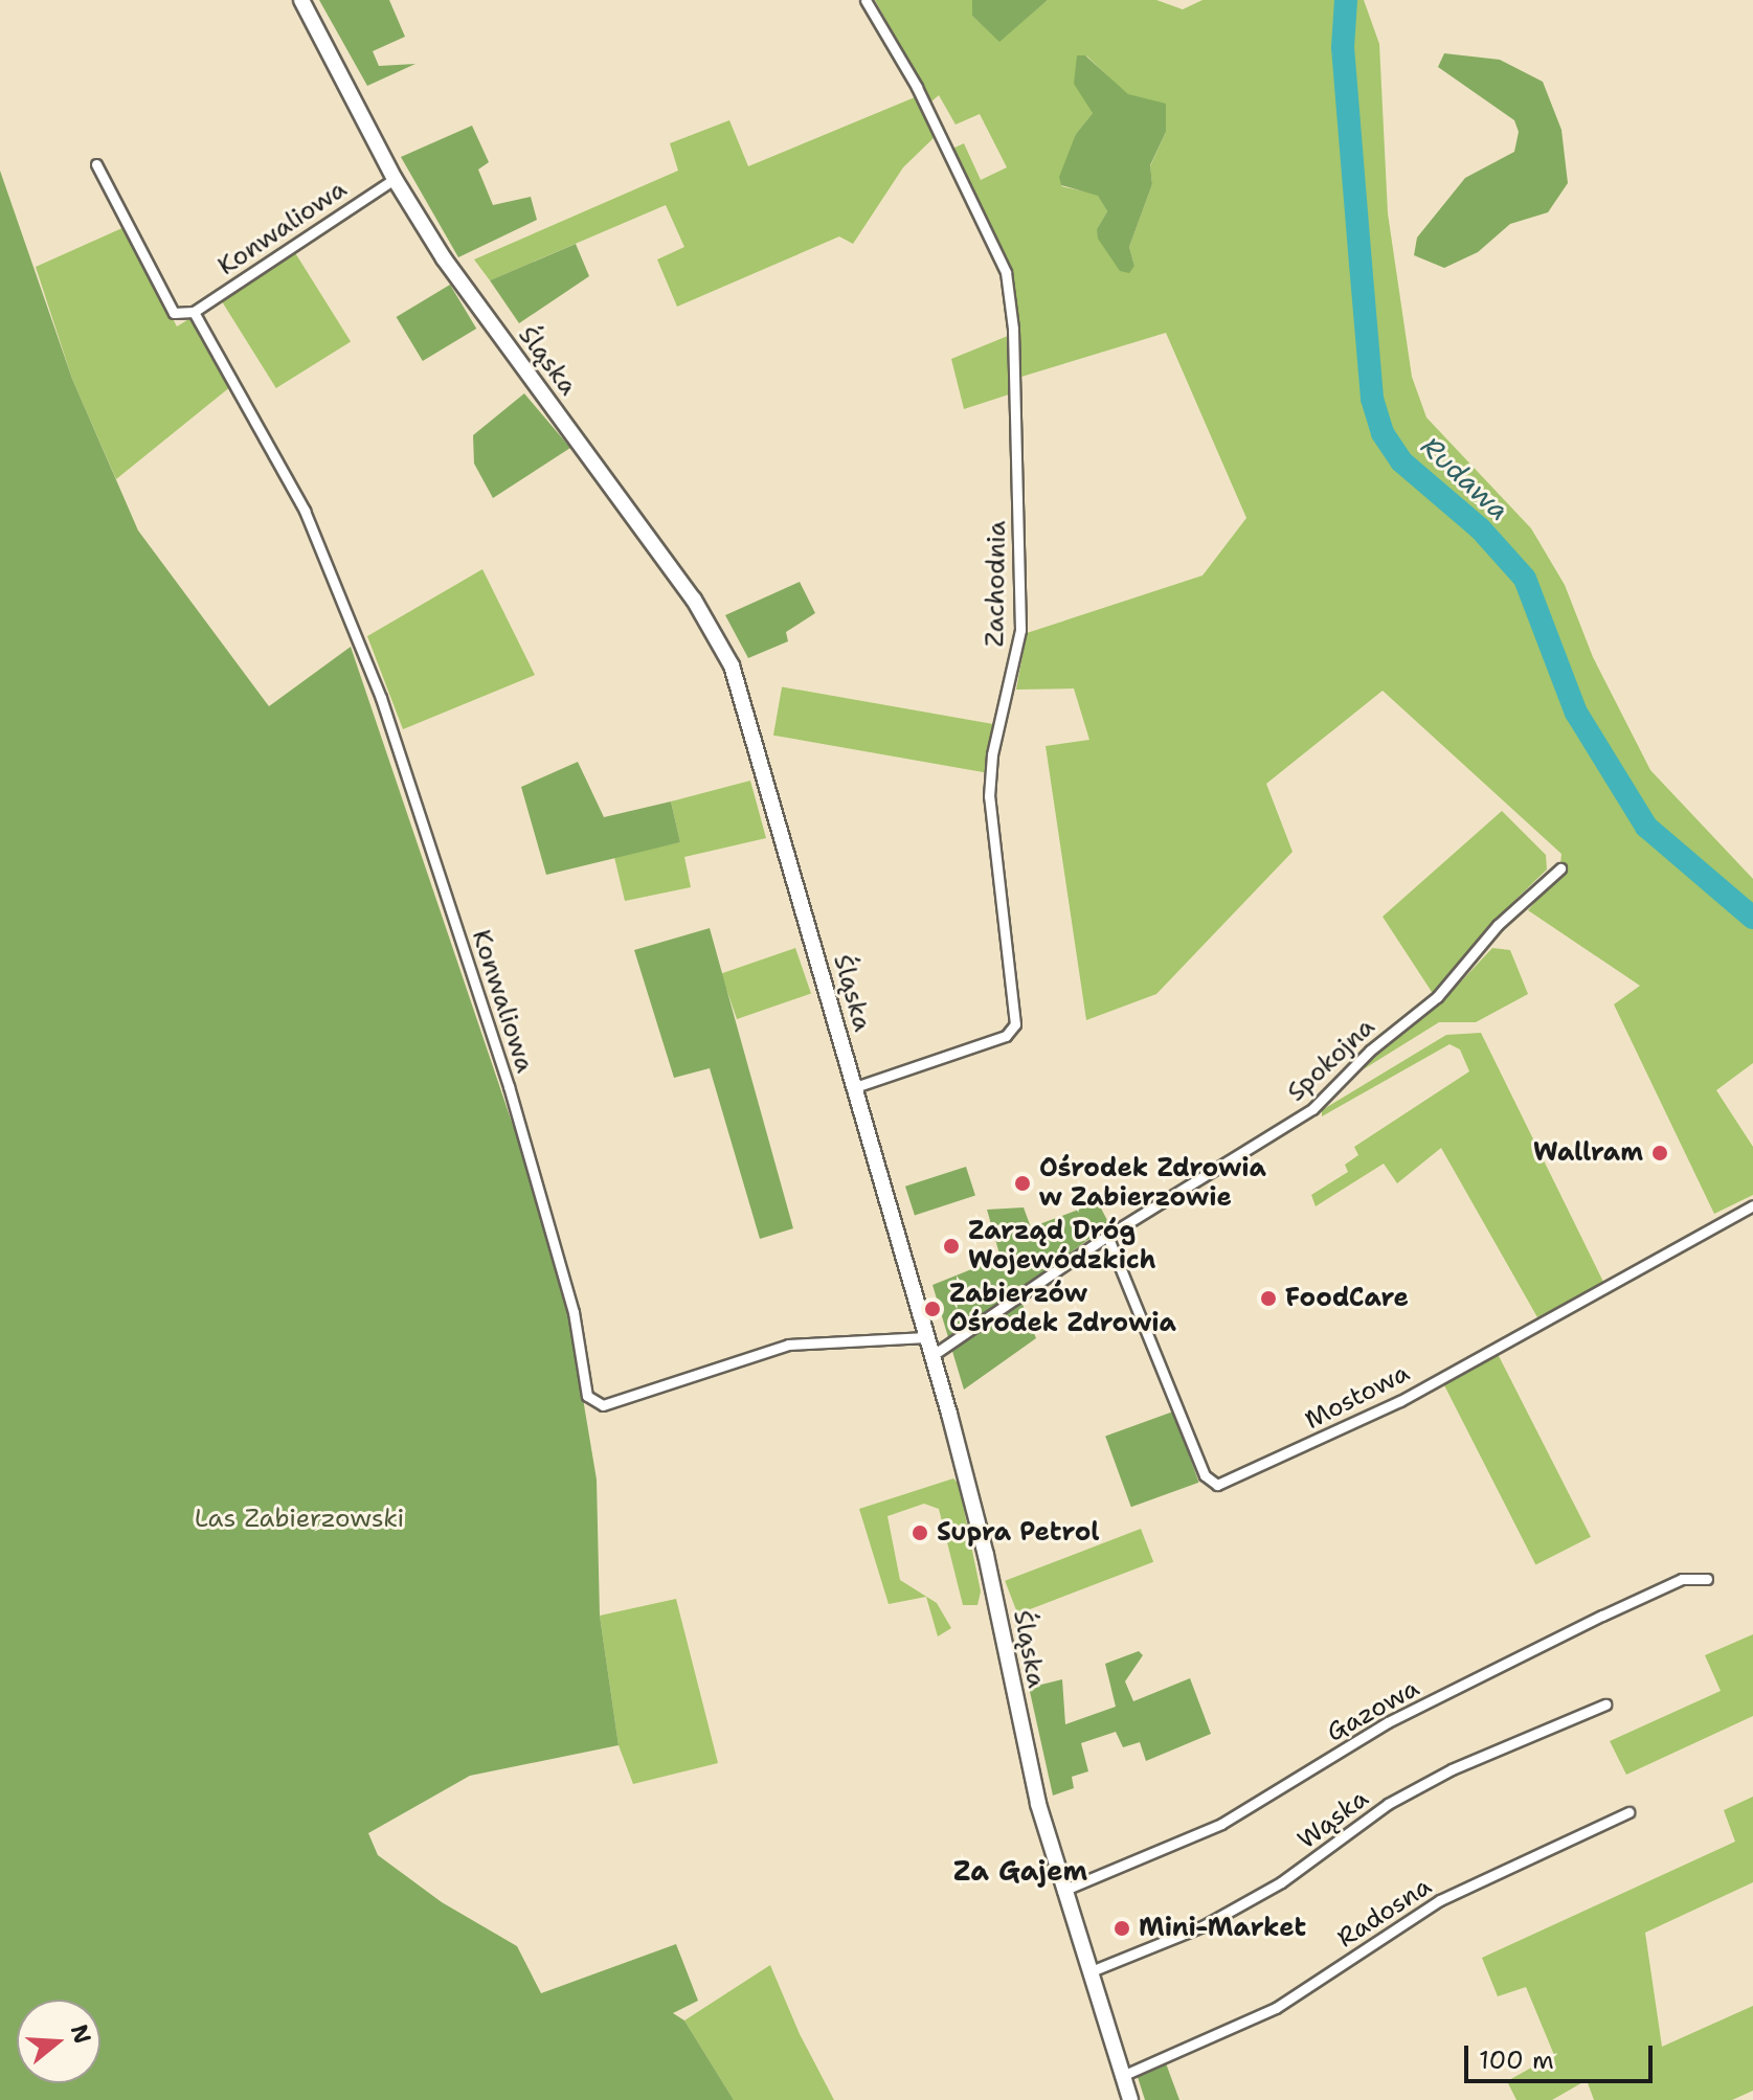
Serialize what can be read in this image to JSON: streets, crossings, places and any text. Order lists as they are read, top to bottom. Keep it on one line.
{"streets":{"main road":["Śląska"],"street":["Konwaliowa","Zachodnia","Spokojna","Mostowa","Gazowa","Wąska","Radosna"]},"crossings":[["Konwaliowa","Śląska"],["Śląska","Zachodnia"],["Śląska","Spokojna"],["Śląska","Gazowa"],["Śląska","Wąska"],["Śląska","Radosna"],["Spokojna","Mostowa"]],"districts":["Za Gajem"],"water":["Rudawa"],"parks":["Las Zabierzowski"],"places":["Wallram","Ośrodek Zdrowia w Zabierzowie","Zarząd Dróg Wojewódzkich","FoodCare","Zabierzów Ośrodek Zdrowia","Supra Petrol","Mini-Market"],"scale_bar":"100 m","north":"right"}
